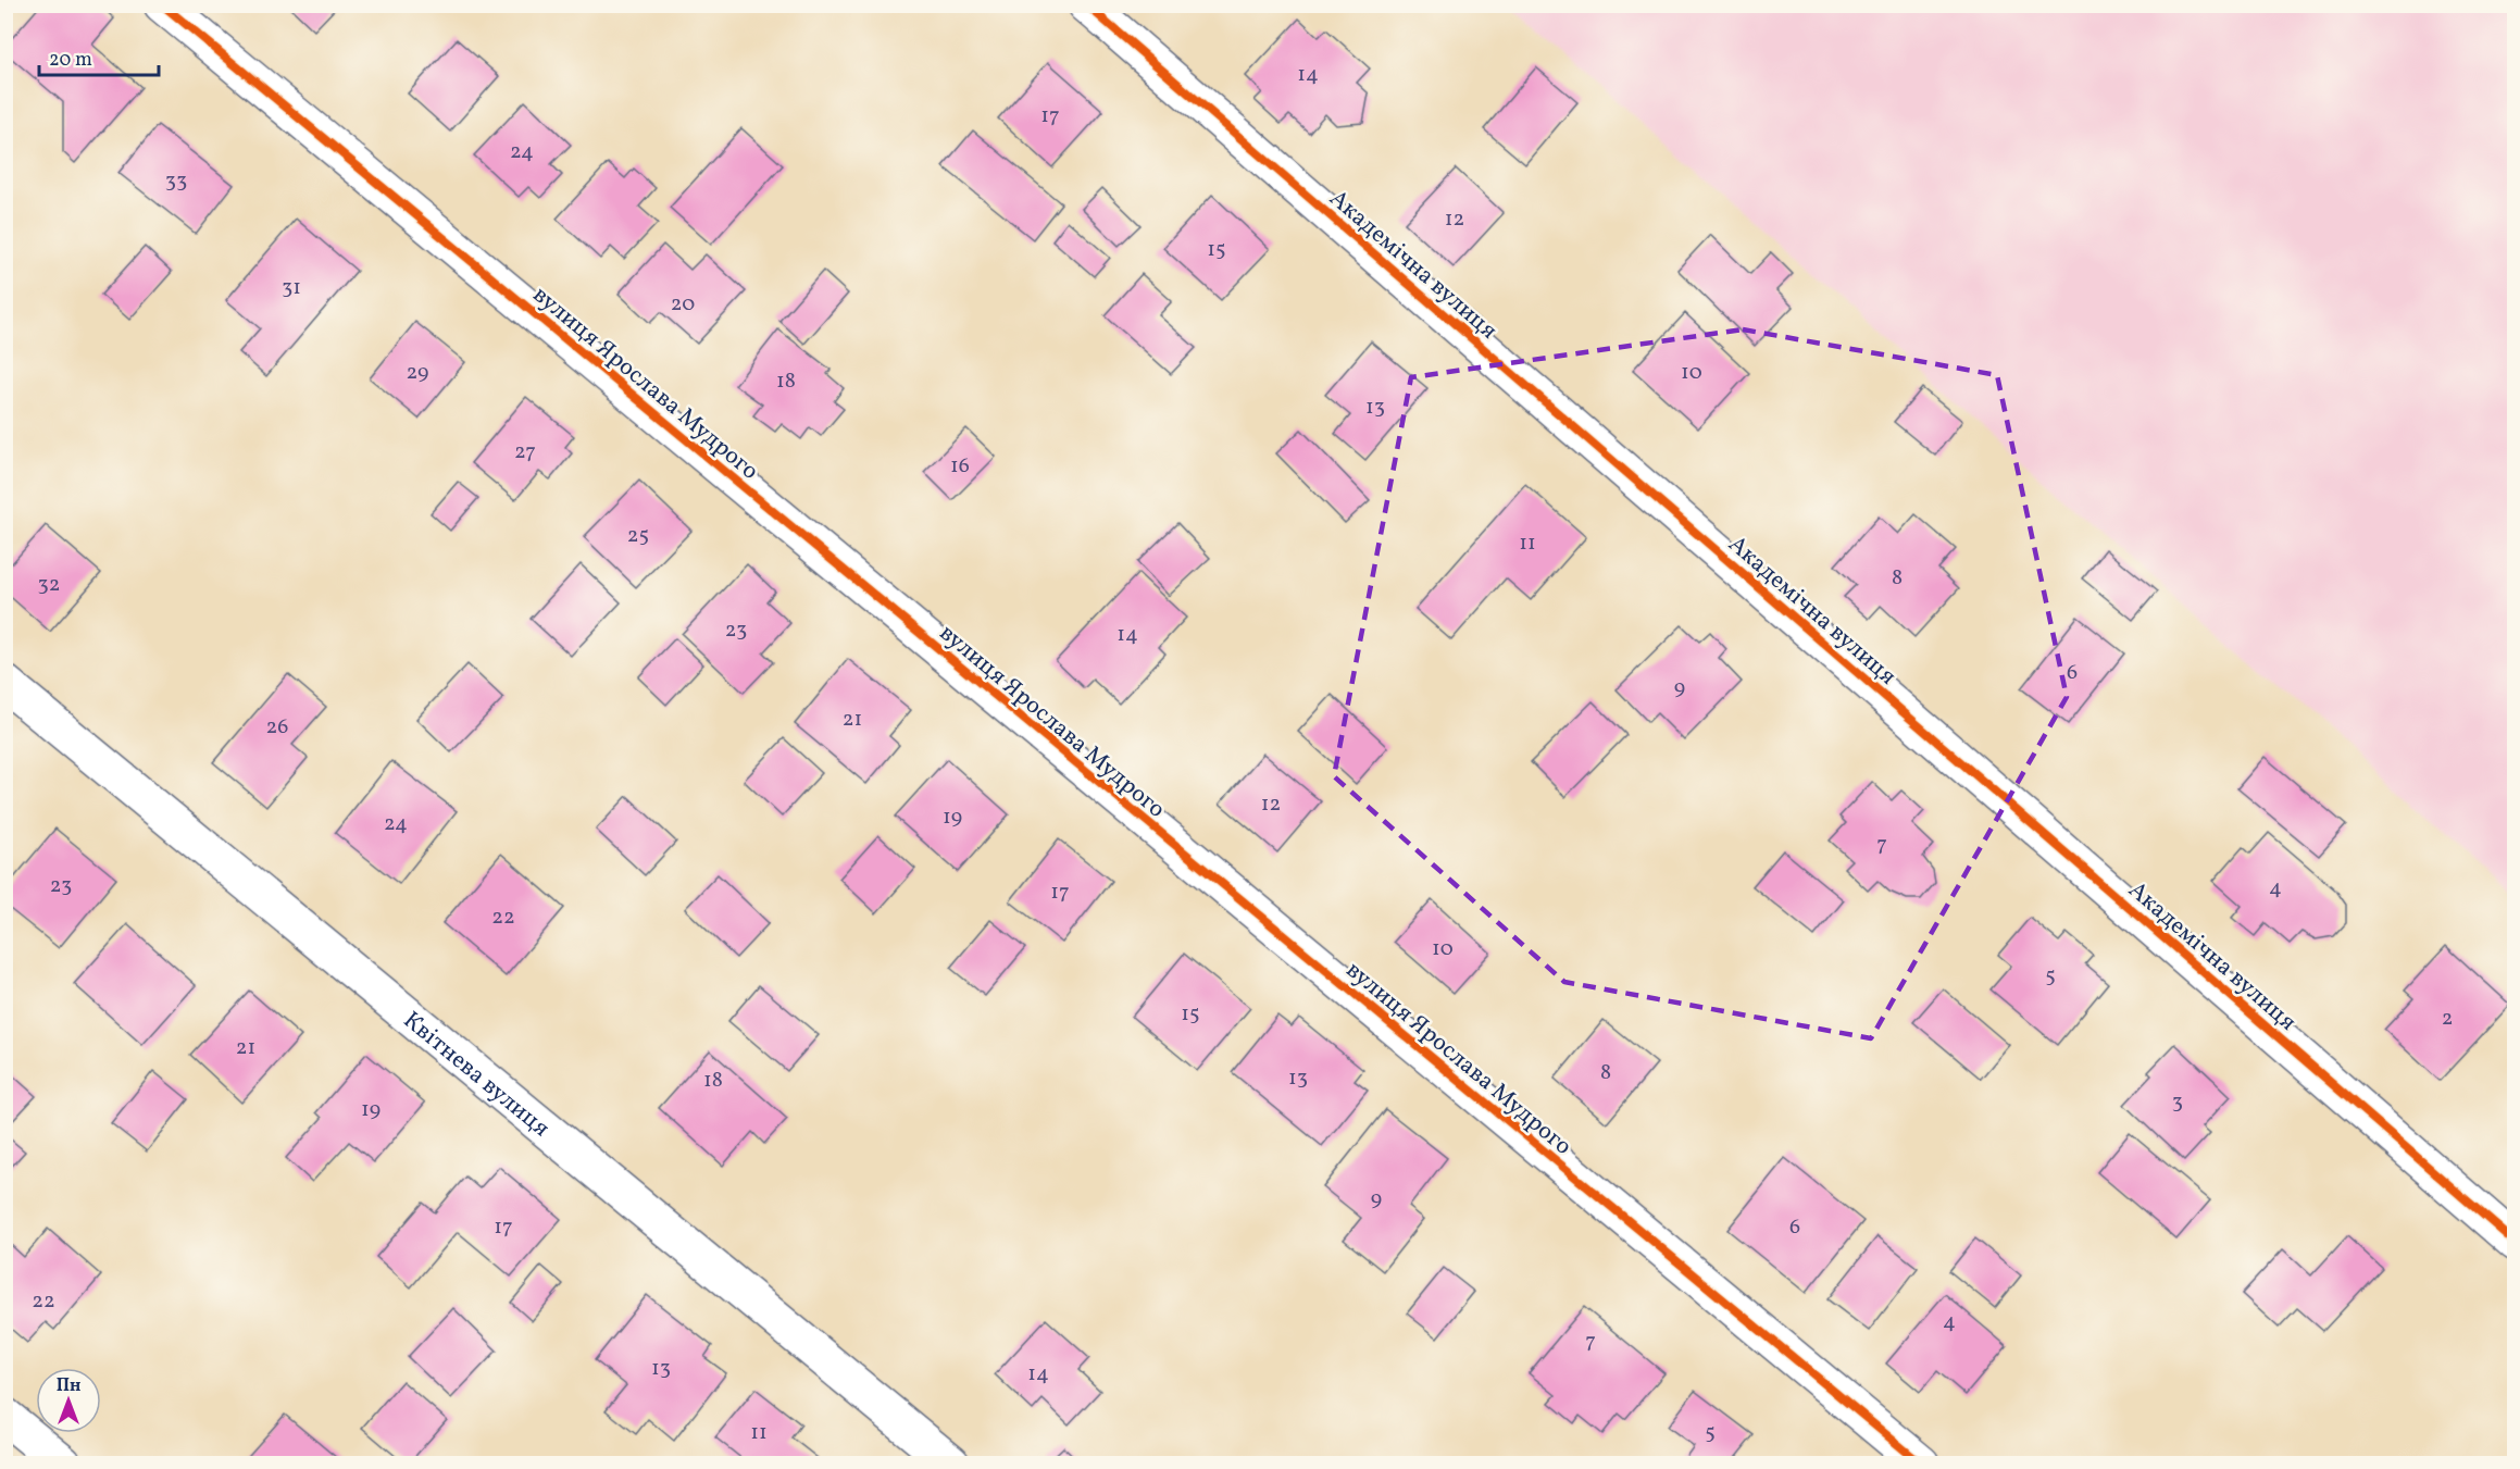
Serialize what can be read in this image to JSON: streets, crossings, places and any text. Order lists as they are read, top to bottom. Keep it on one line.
{"streets":{"street":["Академічна вулиця","вулиця Ярослава Мудрого","Квітнева вулиця"]},"house_numbers":["14","17","24","33","12","15","31","20","29","10","18","13","27","16","25","11","8","32","23","14","6","9","21","26","12","19","24","7","23","4","17","22","10","5","15","2","21","8","13","18","3","19","9","17","6","22","4","7","13","14","11","5"],"scale_bar":"20 m","north":"top"}
